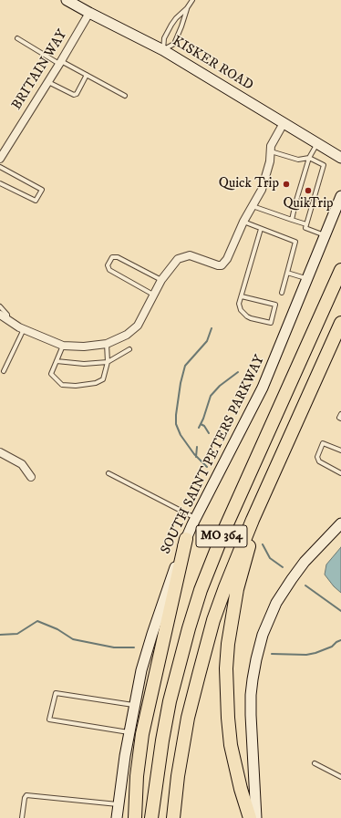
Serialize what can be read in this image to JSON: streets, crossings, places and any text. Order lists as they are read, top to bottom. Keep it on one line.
{"streets":{"highway":["MO 364"],"main road":["KISKER ROAD","SOUTH SAINT PETERS PARKWAY"],"street":["BRITAIN WAY"]},"crossings":[["KISKER ROAD","BRITAIN WAY"]],"places":["Quick Trip","QuikTrip"]}
